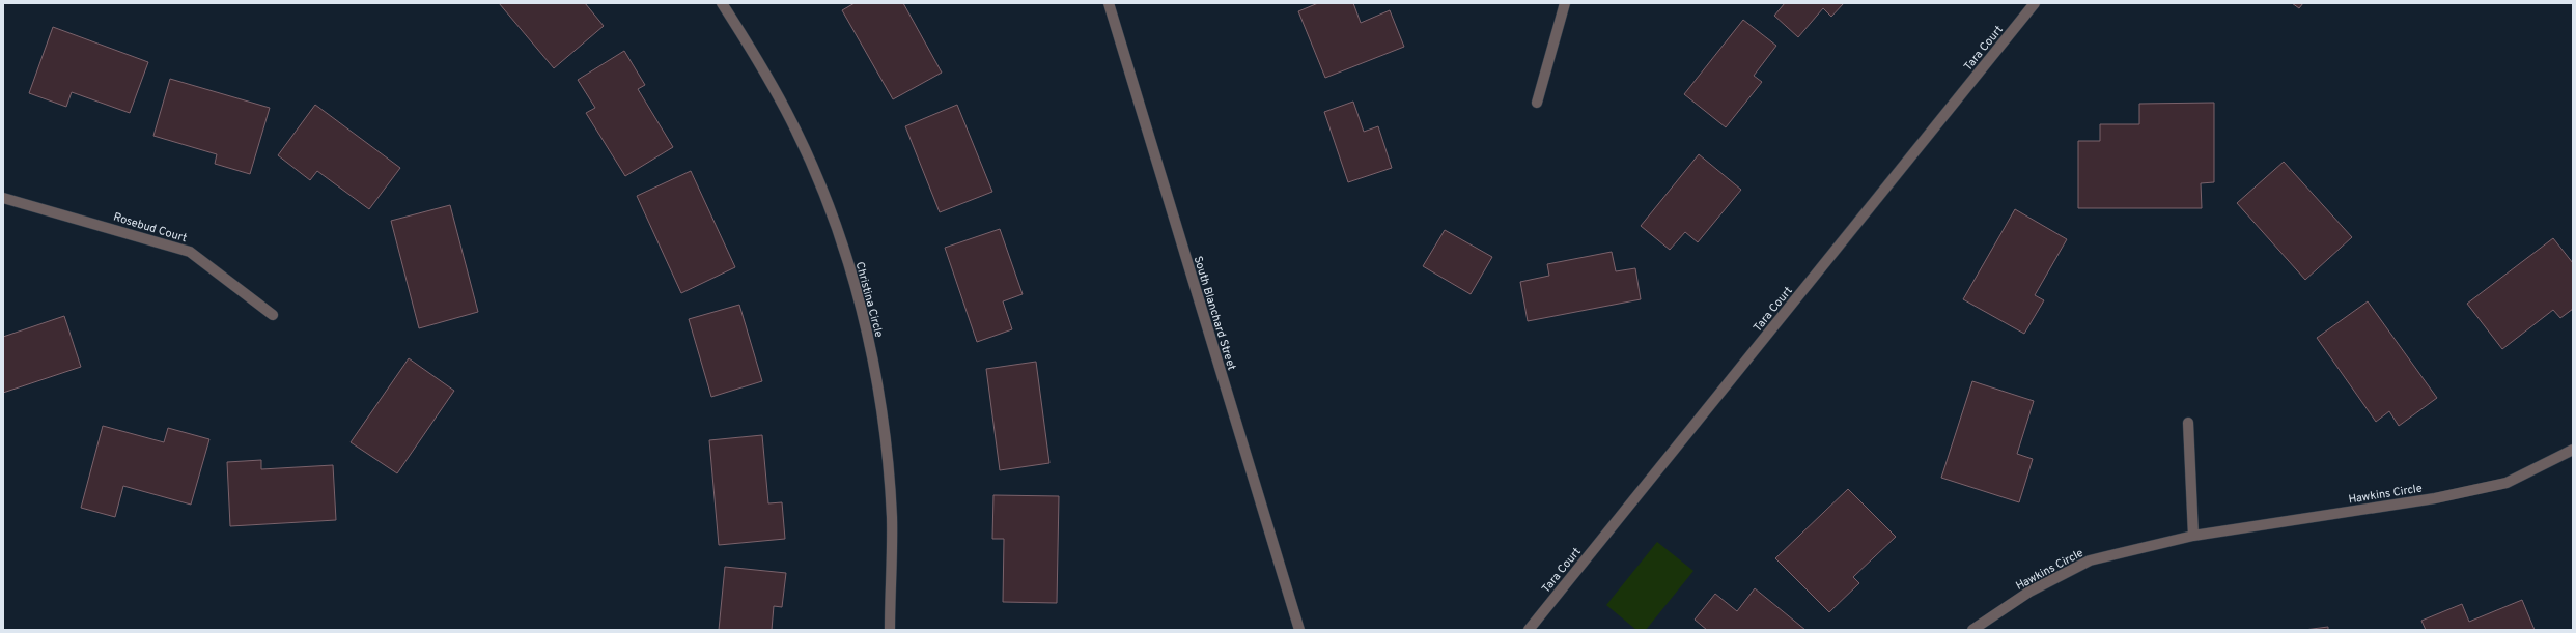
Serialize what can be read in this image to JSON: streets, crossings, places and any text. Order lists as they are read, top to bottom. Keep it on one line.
{"streets":{"street":["Tara Court","Rosebud Court","Christina Circle","South Blanchard Street","Hawkins Circle"]}}
